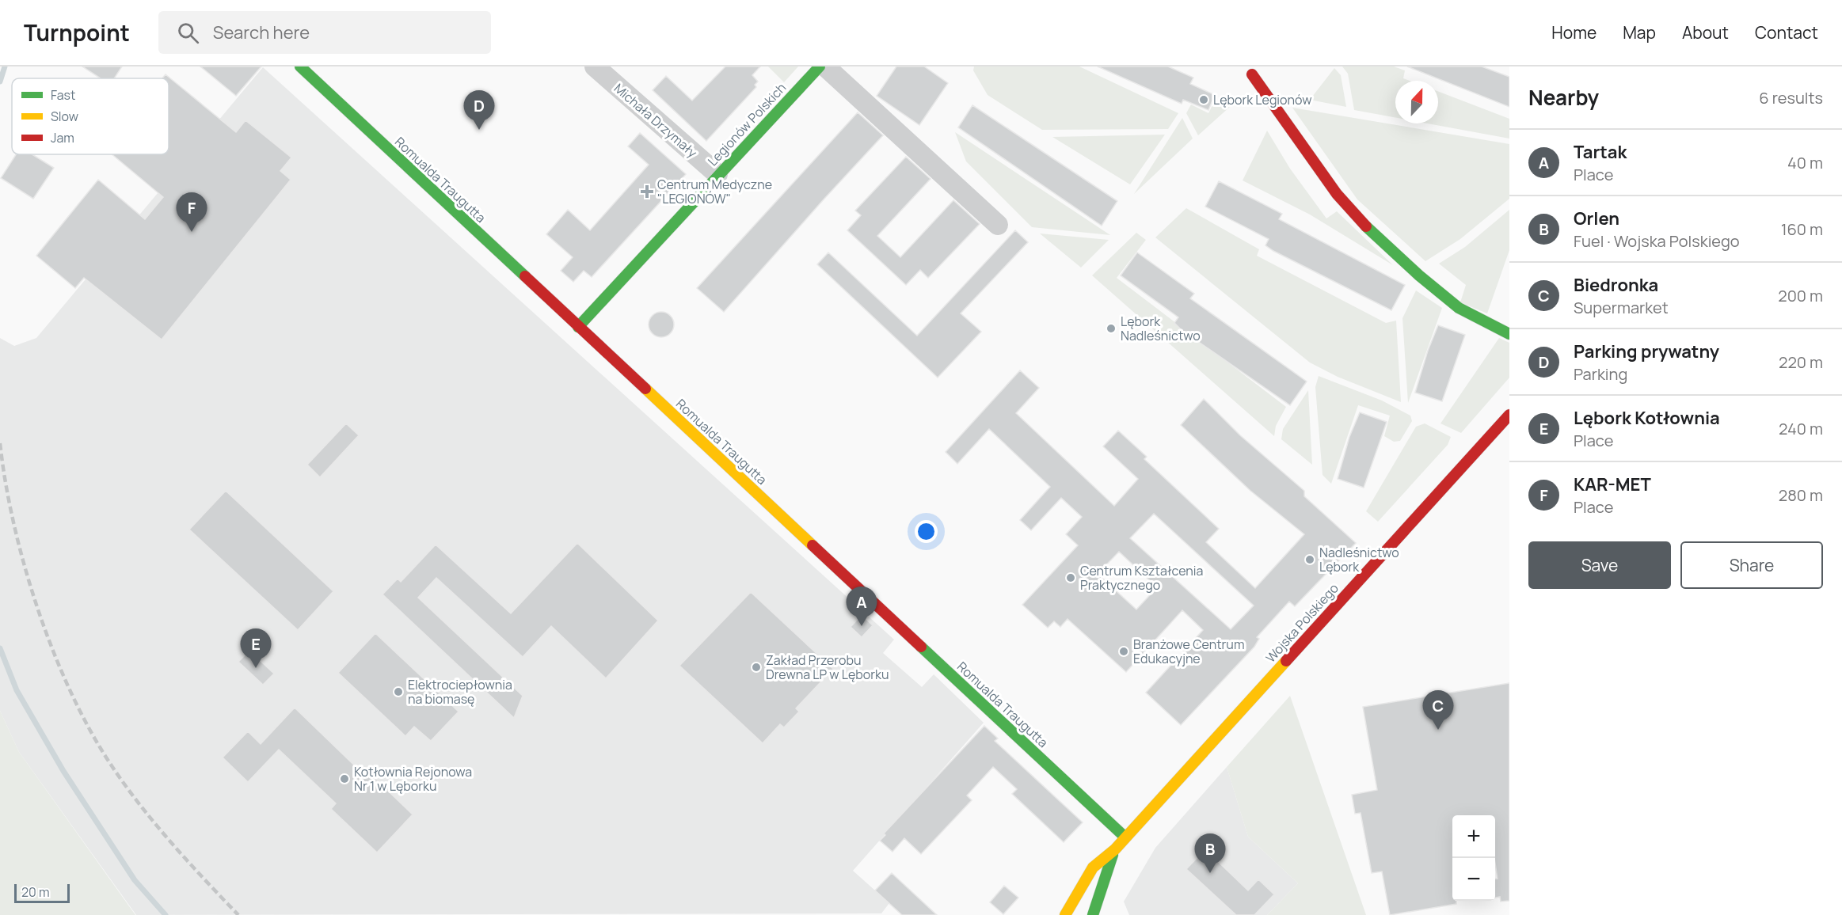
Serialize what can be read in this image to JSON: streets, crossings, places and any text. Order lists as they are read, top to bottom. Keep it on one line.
{"streets":{"street":["Michała Drzymały","Legionów Polskich","Romualda Traugutta","Wojska Polskiego"]},"crossings":[["Michała Drzymały","Legionów Polskich"],["Legionów Polskich","Romualda Traugutta"],["Romualda Traugutta","Wojska Polskiego"]],"places":{"other":["Lębork Legionów","Lębork Nadleśnictwo","Nadleśnictwo Lębork","Centrum Kształcenia Praktycznego","Branżowe Centrum Edukacyjne","Zakład Przerobu Drewna LP w Lęborku","Elektrociepłownia na biomasę","Kotłownia Rejonowa Nr 1 w Lęborku"],"health":["Centrum Medyczne \"LEGIONÓW\""]},"legend":["Fast","Slow","Jam"],"scale_bar":"20 m","north":"top","page":{"header":"Turnpoint","search":"Search here","nav":["Home","Map","About","Contact"],"heading":["Nearby","6 results"],"pins":["D","F","A","E","C","B"],"list":[{"mark":"A","name":"Tartak","note":"Place","value":"40 m"},{"mark":"B","name":"Orlen","note":"Fuel · Wojska Polskiego","value":"160 m"},{"mark":"C","name":"Biedronka","note":"Supermarket","value":"200 m"},{"mark":"D","name":"Parking prywatny","note":"Parking","value":"220 m"},{"mark":"E","name":"Lębork Kotłownia","note":"Place","value":"240 m"},{"mark":"F","name":"KAR-MET","note":"Place","value":"280 m"}],"buttons":["Save","Share"],"map_buttons":["+","−"],"scale":"20 m"}}
